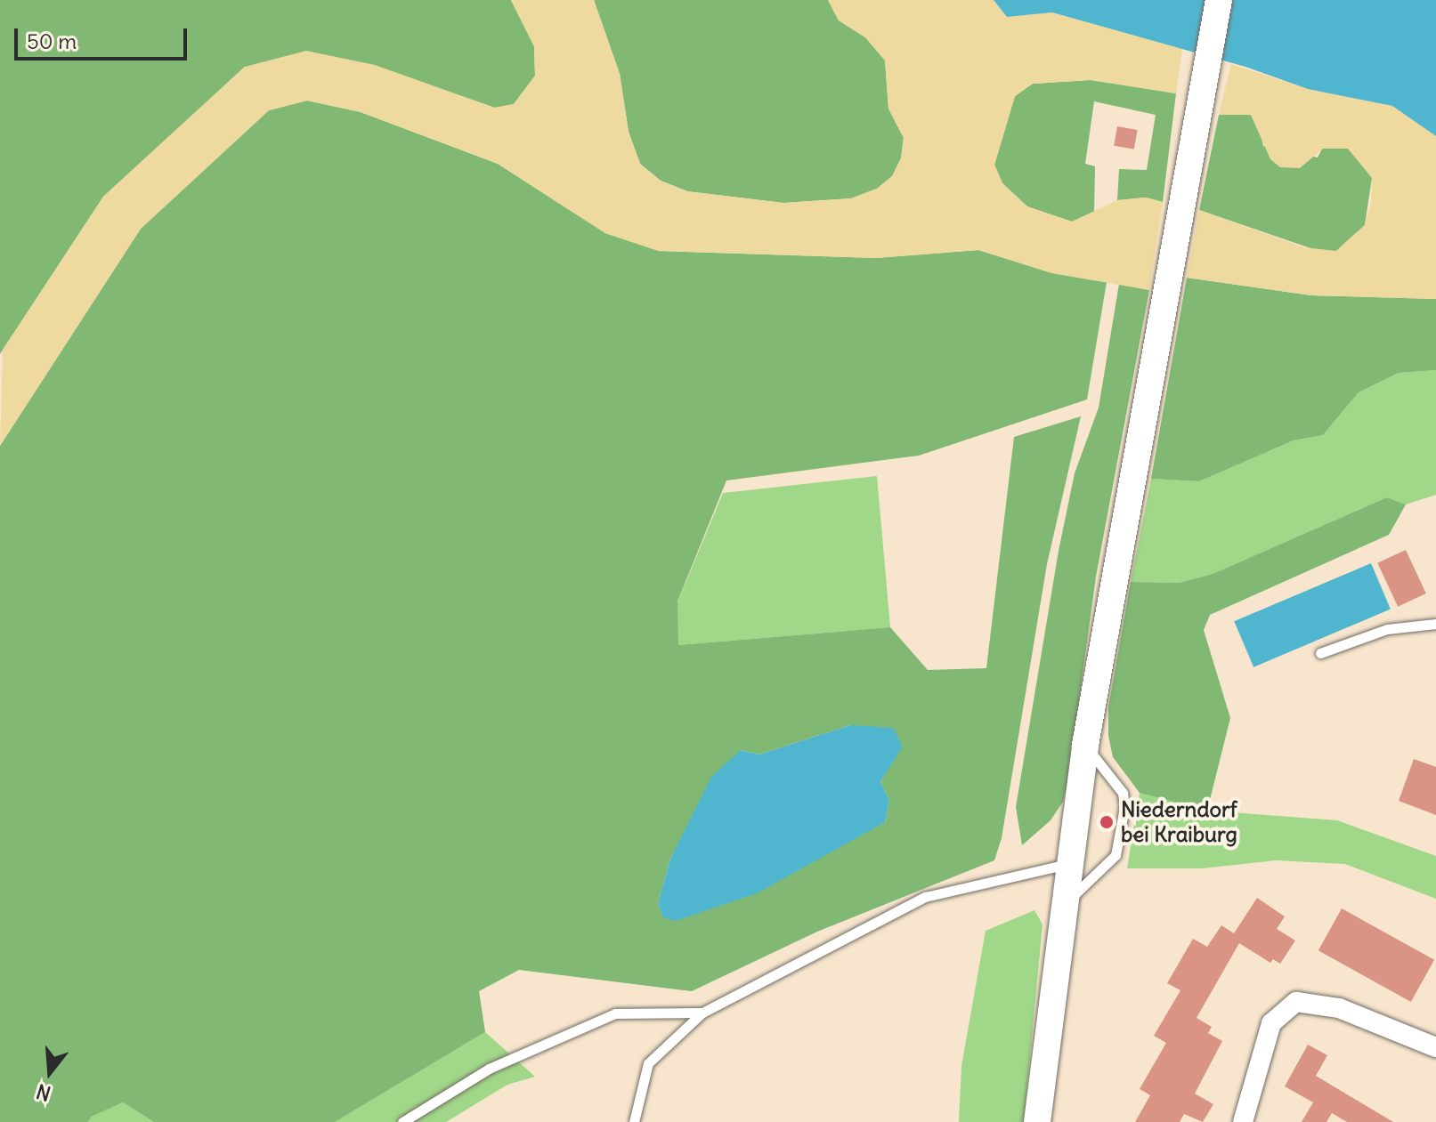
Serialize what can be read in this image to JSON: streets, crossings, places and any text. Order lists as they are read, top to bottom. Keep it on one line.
{"places":["Niederndorf bei Kraiburg"],"scale_bar":"50 m","north":"bottom"}
